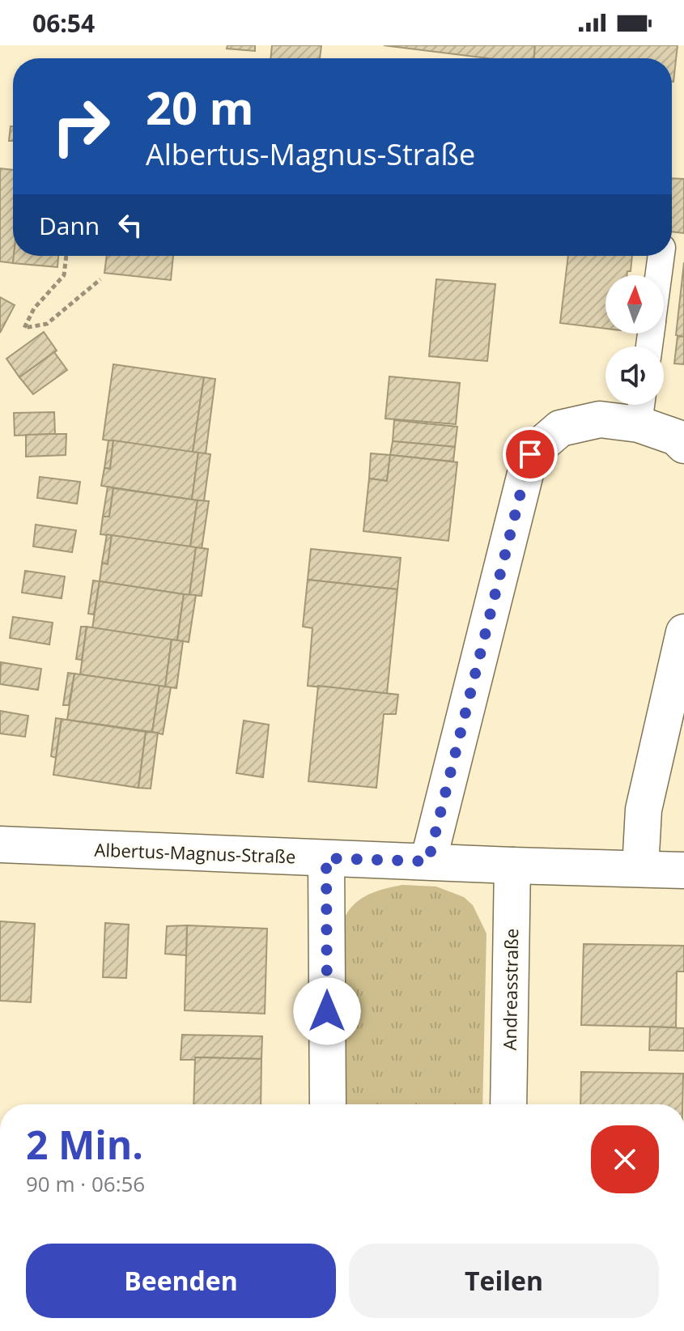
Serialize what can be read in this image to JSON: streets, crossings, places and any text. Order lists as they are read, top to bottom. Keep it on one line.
{"streets":{"street":["Albertus-Magnus-Straße","Andreasstraße"]},"crossings":[["Albertus-Magnus-Straße","Andreasstraße"]],"north":"top","page":{"status":"06:54","turn":["20 m","Albertus-Magnus-Straße"],"then":"Dann","heading":["2 Min.","90 m · 06:56"],"buttons":["Beenden","Teilen"]}}
